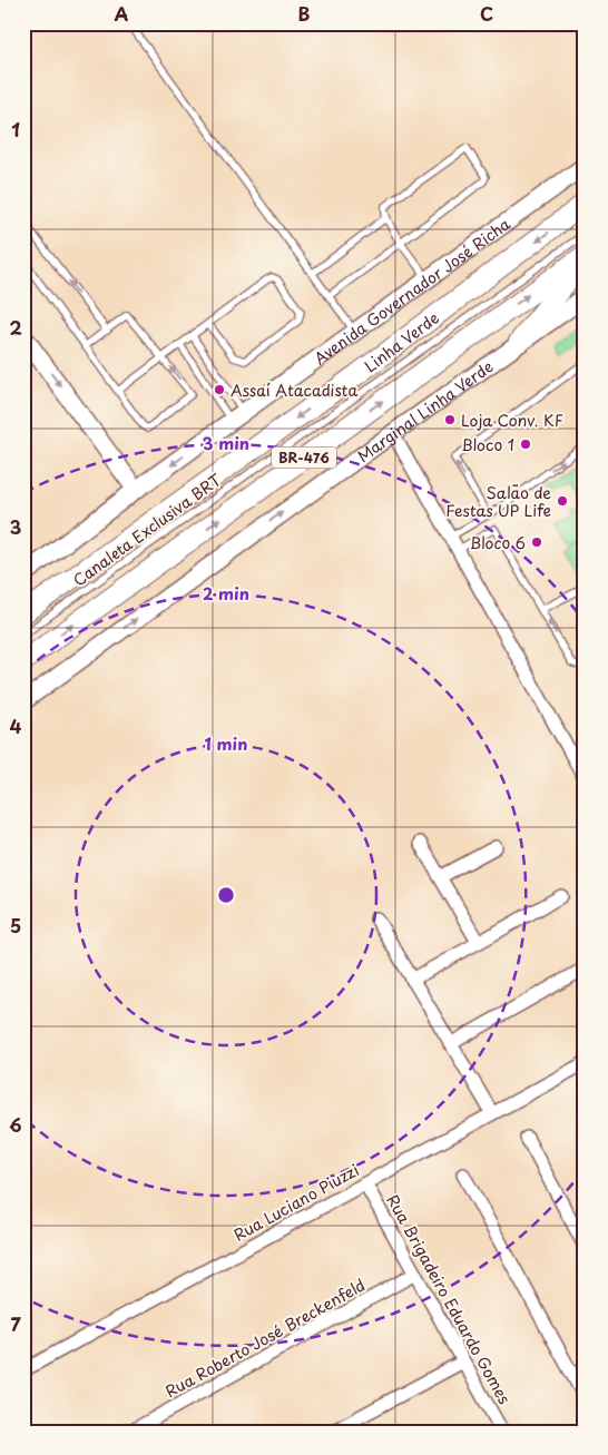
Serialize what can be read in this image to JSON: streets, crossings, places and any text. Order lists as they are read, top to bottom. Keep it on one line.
{"streets":{"highway":["Linha Verde","BR-476"],"main road":["Avenida Governador José Richa","Marginal Linha Verde"],"street":["Rua Luciano Piuzzi","Rua Brigadeiro Eduardo Gomes","Rua Roberto José Breckenfeld"],"lane":["Canaleta Exclusiva BRT"]},"crossings":[["Rua Luciano Piuzzi","Rua Brigadeiro Eduardo Gomes"],["Rua Brigadeiro Eduardo Gomes","Rua Roberto José Breckenfeld"]],"one_way":["Marginal Linha Verde"],"places":["Assaí Atacadista","Loja Conv. KF","Bloco 1","Salão de Festas UP Life","Bloco 6"],"grid":{"columns":["A","B","C"],"rows":["1","2","3","4","5","6","7"]},"rings":["3 min","2 min","1 min"]}
